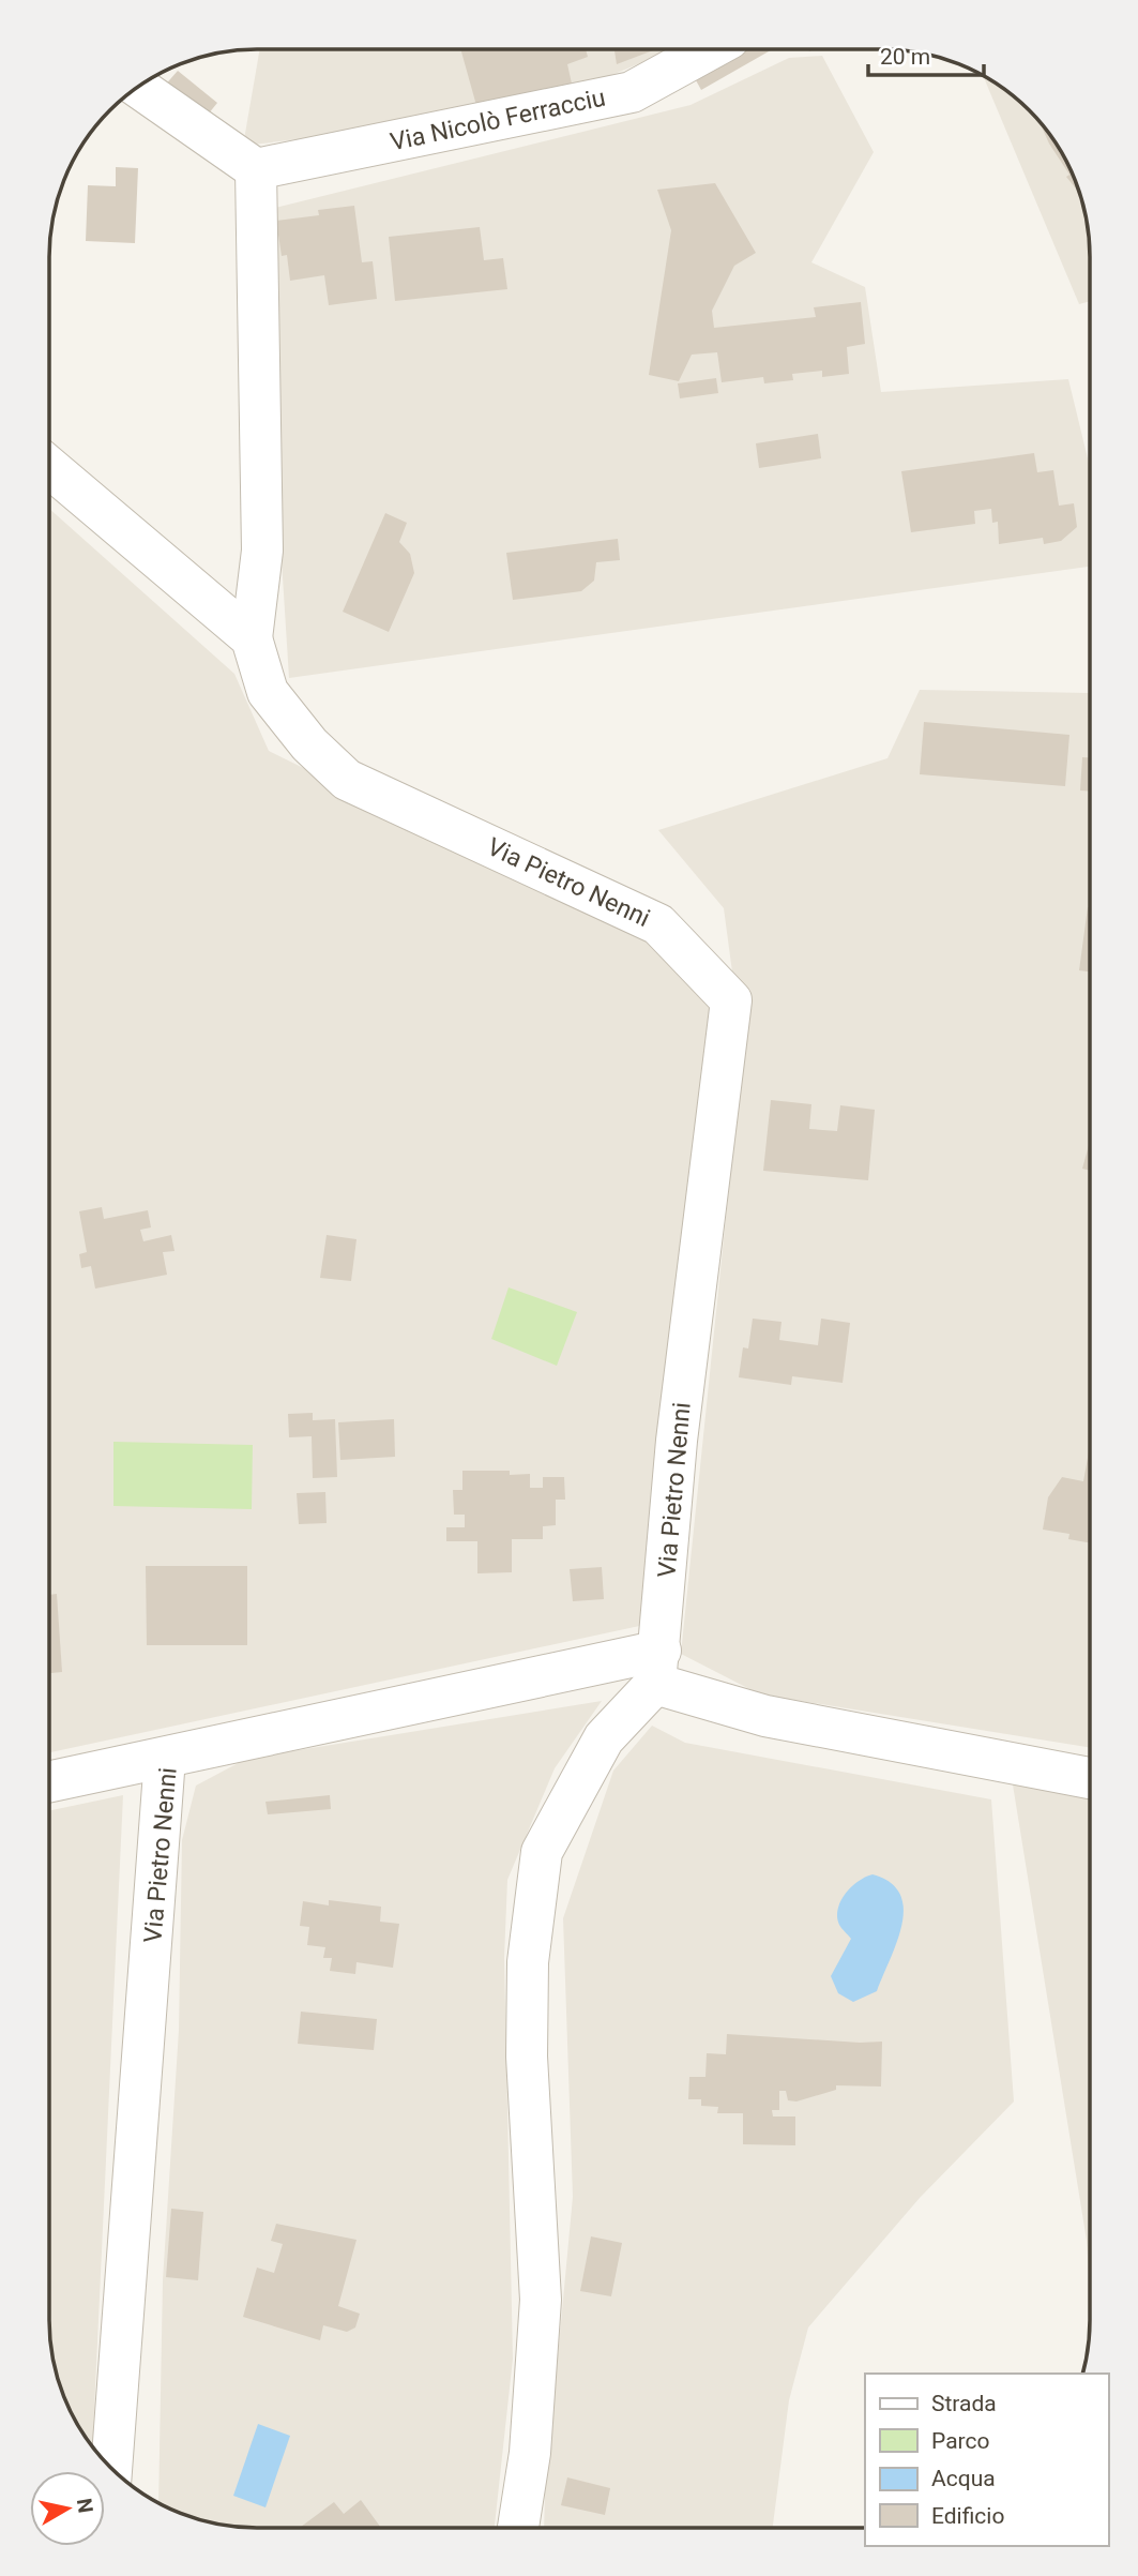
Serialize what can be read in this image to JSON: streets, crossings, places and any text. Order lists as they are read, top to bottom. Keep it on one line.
{"streets":{"street":["Via Nicolò Ferracciu","Via Pietro Nenni"]},"legend":["Strada","Parco","Acqua","Edificio"],"scale_bar":"20 m","north":"right"}
